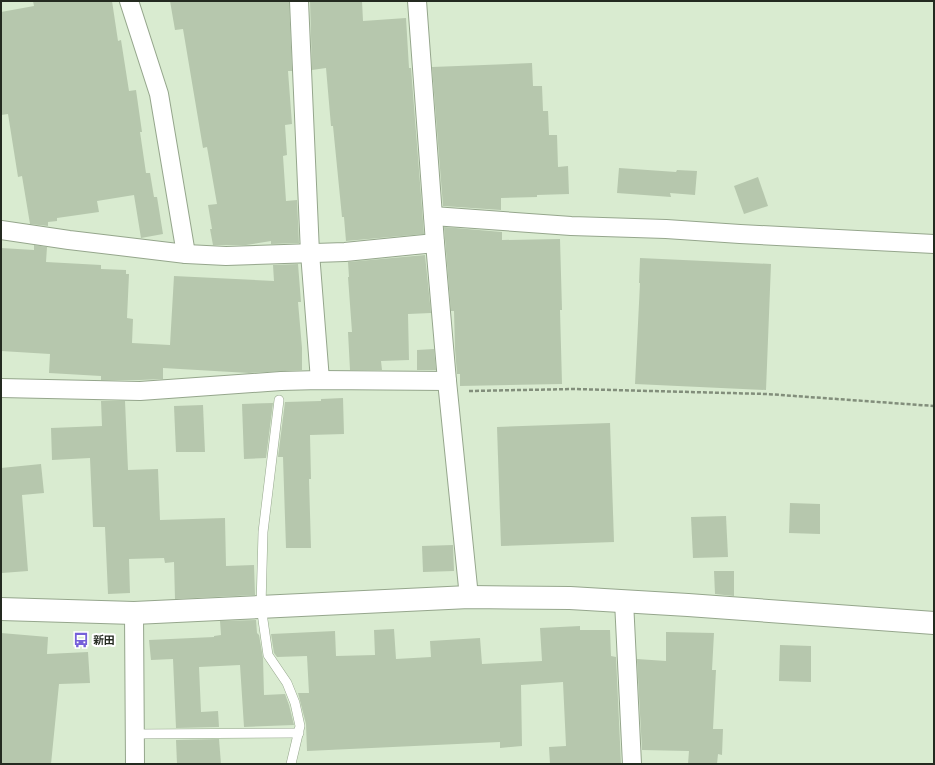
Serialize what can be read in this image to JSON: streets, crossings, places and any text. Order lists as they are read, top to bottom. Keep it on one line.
{"places":{"bus stop":["新田"]}}
